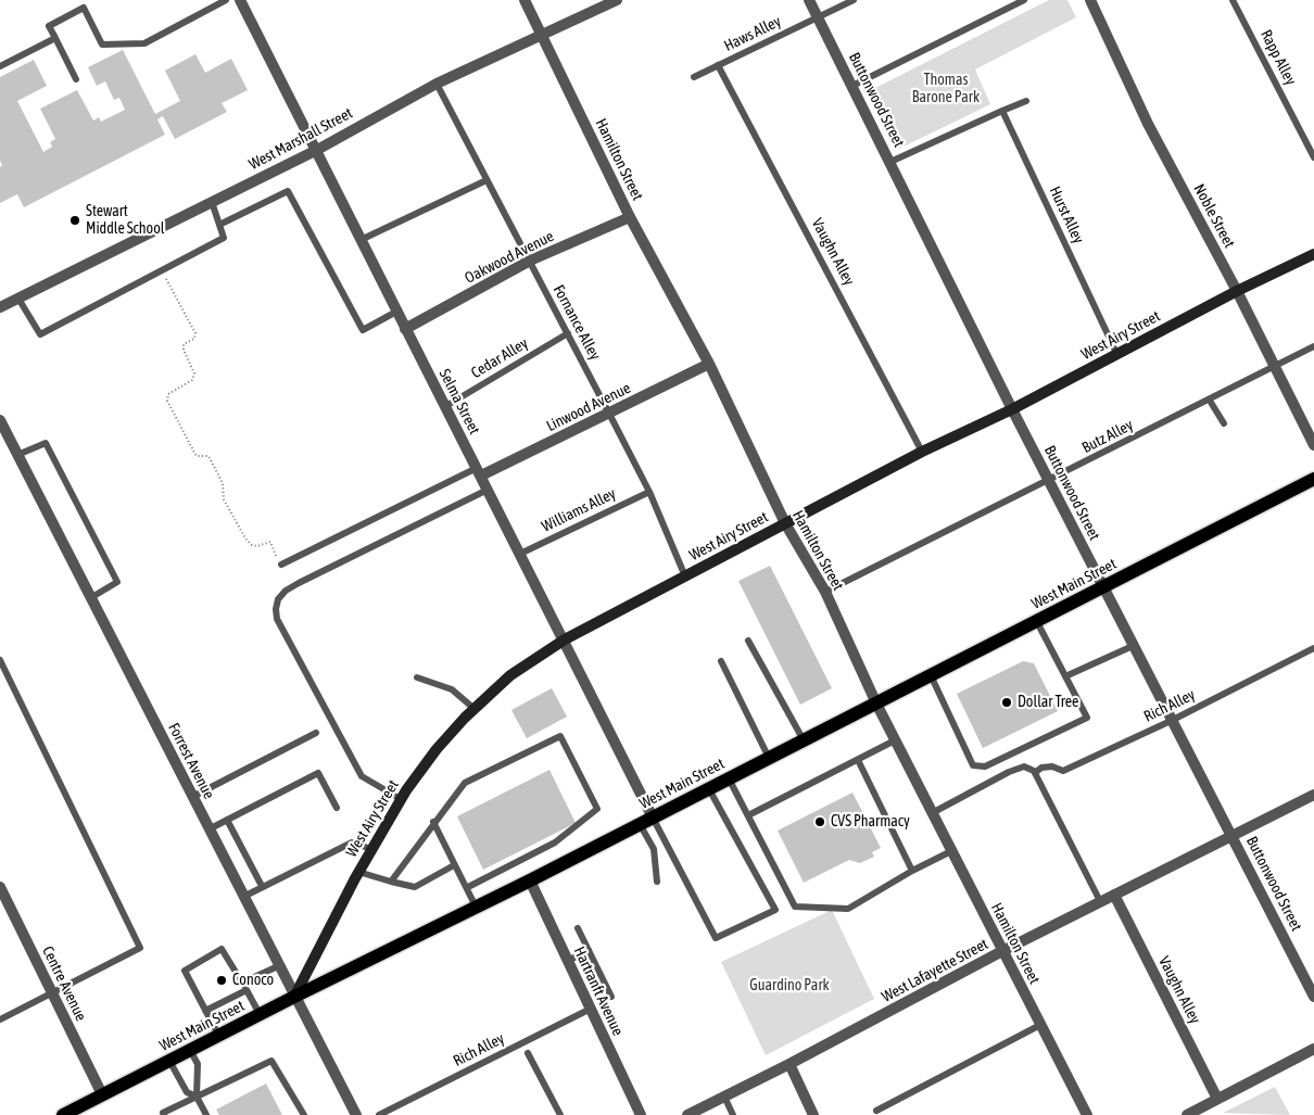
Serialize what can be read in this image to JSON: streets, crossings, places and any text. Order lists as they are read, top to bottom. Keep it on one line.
{"streets":{"main road":["West Airy Street","West Main Street"],"street":["Buttonwood Street","West Marshall Street","Hamilton Street","Noble Street","Vaughn Alley","Oakwood Avenue","Selma Street","Linwood Avenue","Forrest Avenue","West Lafayette Street","Centre Avenue","Hartranft Avenue"],"lane":["Haws Alley","Rapp Alley","Hurst Alley","Fornance Alley","Cedar Alley","Butz Alley","Williams Alley","Rich Alley"]},"crossings":[["Haws Alley","Buttonwood Street"],["Haws Alley","Vaughn Alley"],["Buttonwood Street","West Airy Street"],["Buttonwood Street","Butz Alley"],["Buttonwood Street","West Main Street"],["Buttonwood Street","Rich Alley"],["Buttonwood Street","West Lafayette Street"],["West Marshall Street","Hamilton Street"],["West Marshall Street","Fornance Alley"],["West Marshall Street","Selma Street"],["Hamilton Street","Oakwood Avenue"],["Hamilton Street","West Airy Street"],["Hamilton Street","Linwood Avenue"],["Hamilton Street","Butz Alley"],["Hamilton Street","West Main Street"],["Hamilton Street","Rich Alley"],["Hamilton Street","West Lafayette Street"],["Hurst Alley","West Airy Street"],["Noble Street","West Airy Street"],["Noble Street","Butz Alley"],["Vaughn Alley","West Airy Street"],["Vaughn Alley","West Lafayette Street"],["Oakwood Avenue","Fornance Alley"],["Oakwood Avenue","Selma Street"],["Fornance Alley","West Airy Street"],["Fornance Alley","Cedar Alley"],["Fornance Alley","Linwood Avenue"],["Fornance Alley","Williams Alley"],["West Airy Street","Selma Street"],["West Airy Street","West Main Street"],["West Airy Street","Forrest Avenue"],["Cedar Alley","Selma Street"],["Selma Street","Linwood Avenue"],["Selma Street","Williams Alley"],["Selma Street","West Main Street"],["West Main Street","Forrest Avenue"],["West Main Street","Centre Avenue"],["West Main Street","Hartranft Avenue"],["Rich Alley","Hartranft Avenue"]],"parks":["Thomas Barone Park","Guardino Park"],"places":["Stewart Middle School","Dollar Tree","CVS Pharmacy","Conoco"]}
